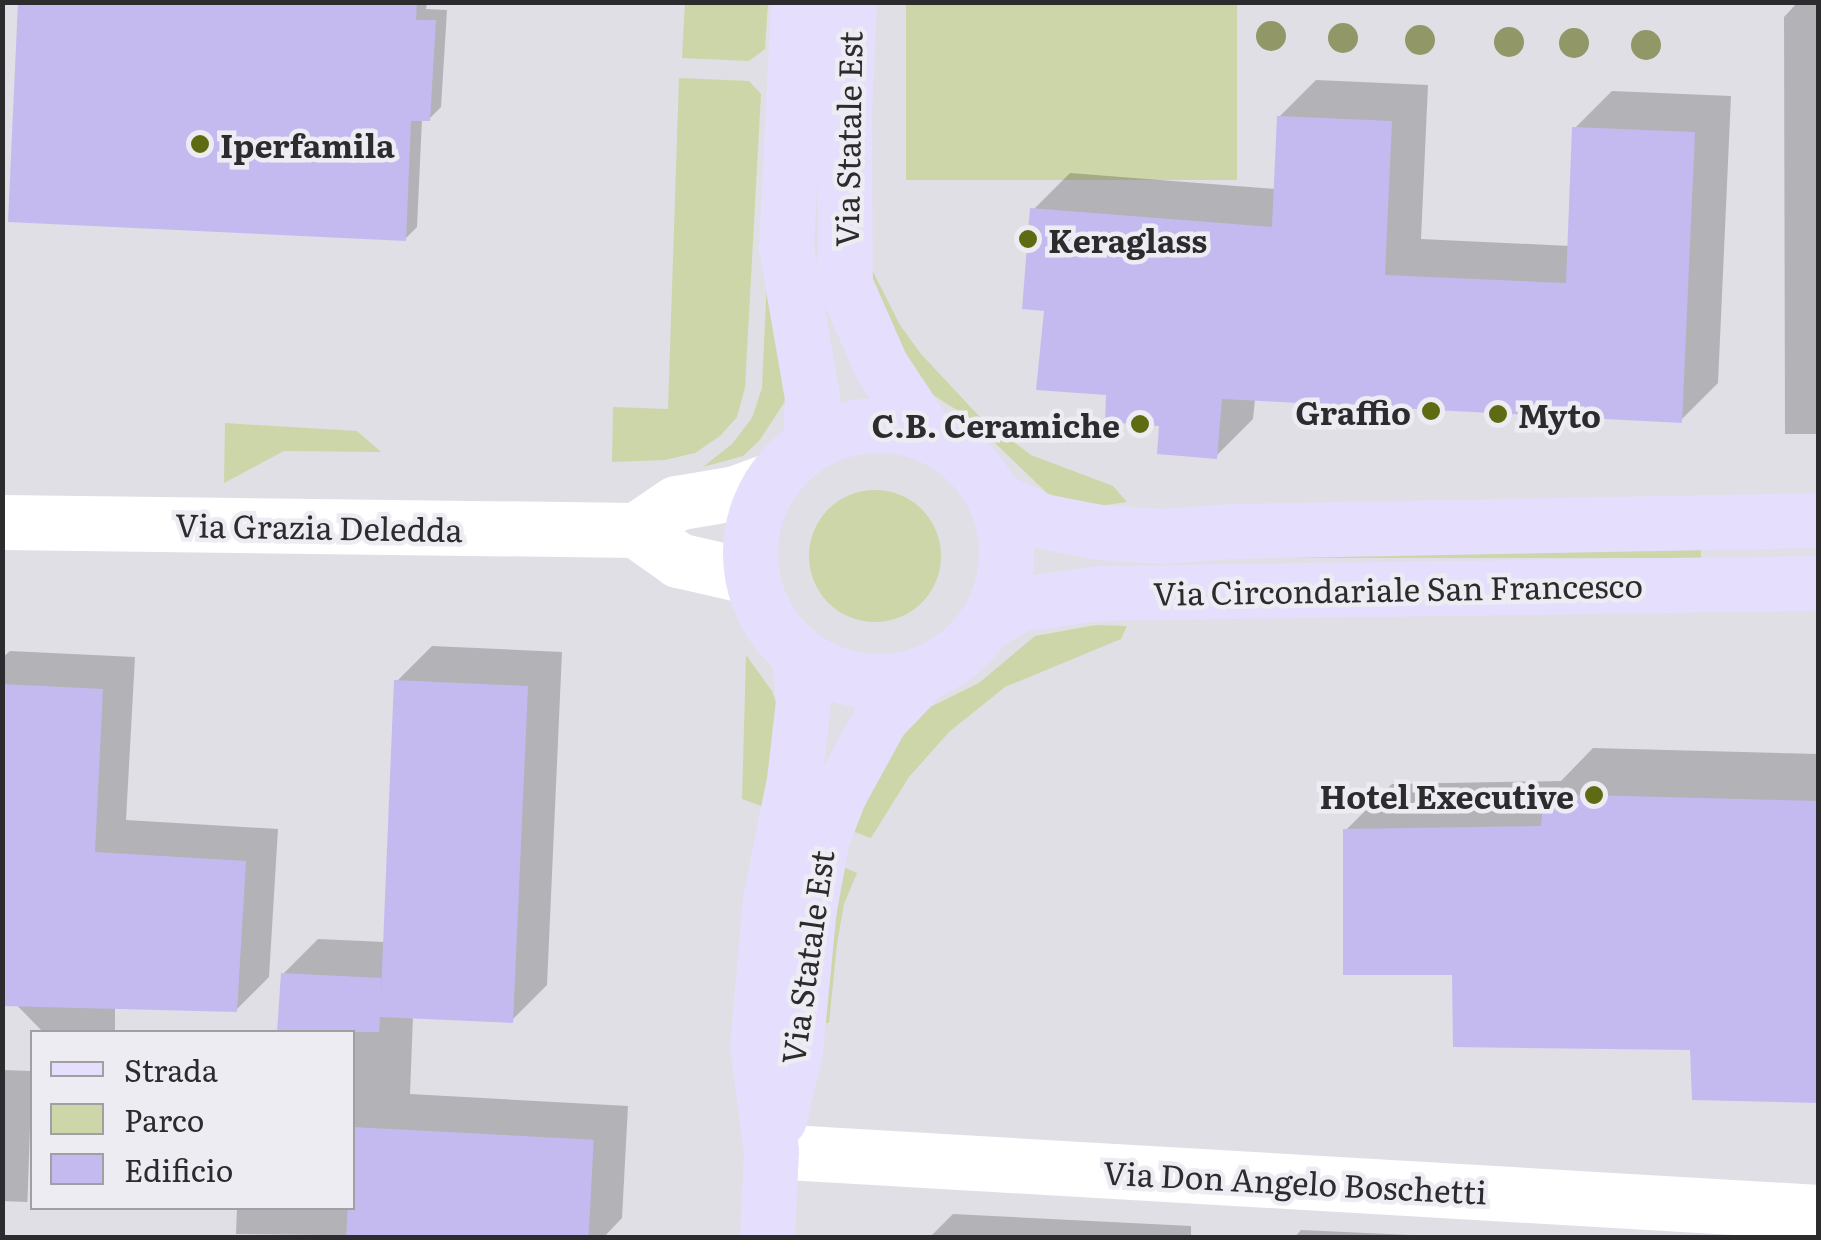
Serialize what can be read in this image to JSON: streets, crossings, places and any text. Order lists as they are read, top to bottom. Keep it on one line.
{"streets":{"street":["Via Statale Est","Via Grazia Deledda","Via Circondariale San Francesco","Via Don Angelo Boschetti"]},"crossings":[["Via Statale Est","Via Circondariale San Francesco"],["Via Statale Est","Via Don Angelo Boschetti"]],"places":["Iperfamila","Keraglass","Graffio","Myto","C.B. Ceramiche","Hotel Executive"],"legend":["Strada","Parco","Edificio"]}
